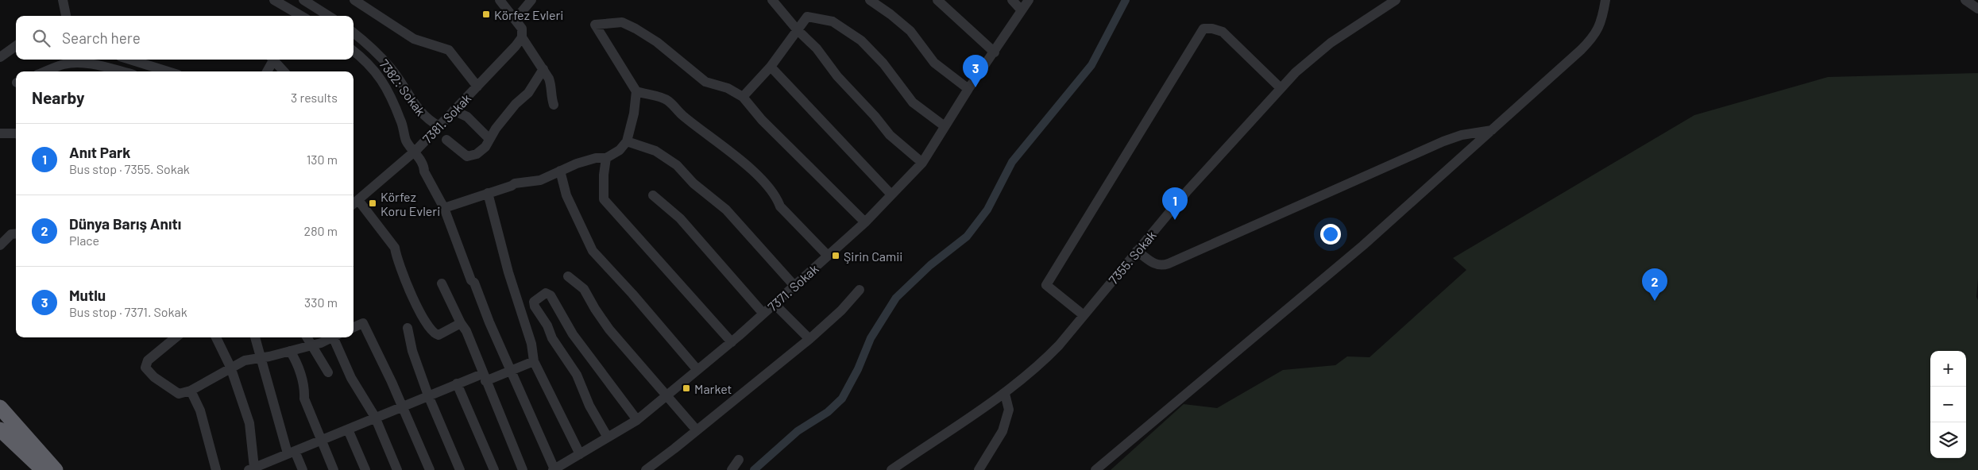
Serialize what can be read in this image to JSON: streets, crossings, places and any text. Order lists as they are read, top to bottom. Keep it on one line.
{"streets":{"street":["7382: Sokak","7381. Sokak","7355. Sokak","7371. Sokak"]},"crossings":[["7382: Sokak","7381. Sokak"],["7382: Sokak","7371. Sokak"]],"places":{"transit":["Körfez Evleri","Körfez Koru Evleri","Şirin Camii","Market"]},"page":{"search":"Search here","pins":["3","1","2"],"heading":["Nearby","3 results"],"list":[{"mark":"1","name":"Anıt Park","note":"Bus stop · 7355. Sokak","value":"130 m"},{"mark":"2","name":"Dünya Barış Anıtı","note":"Place","value":"280 m"},{"mark":"3","name":"Mutlu","note":"Bus stop · 7371. Sokak","value":"330 m"}],"map_buttons":["+","−"]}}
